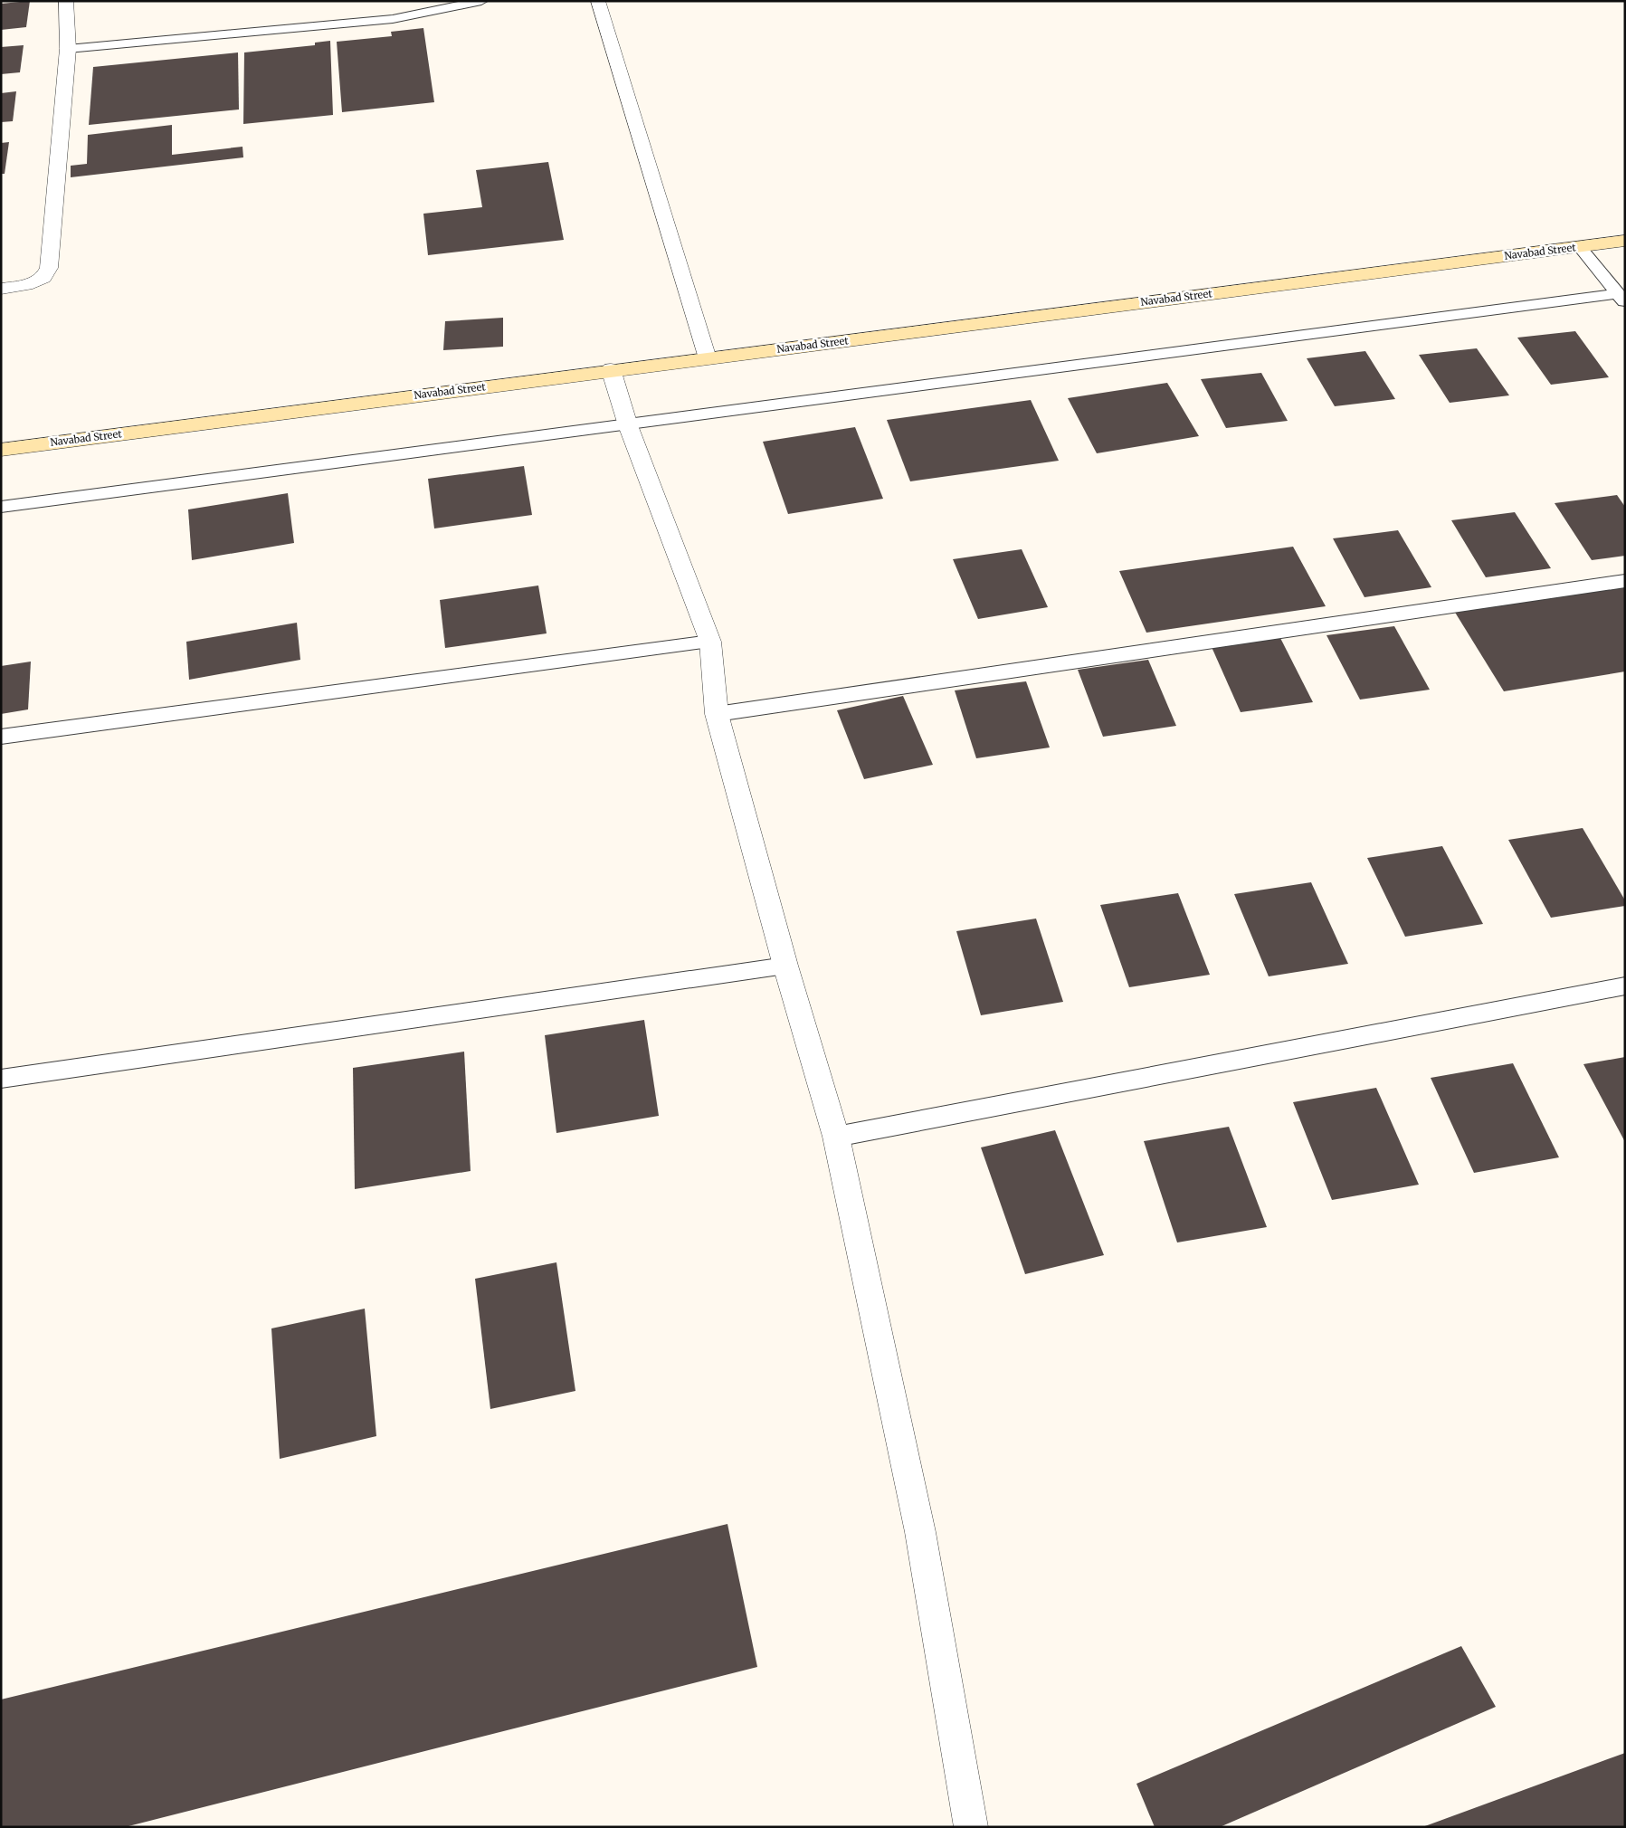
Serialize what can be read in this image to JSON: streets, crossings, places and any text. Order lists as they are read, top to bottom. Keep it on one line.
{"streets":{"street":["Navabad Street"]}}
